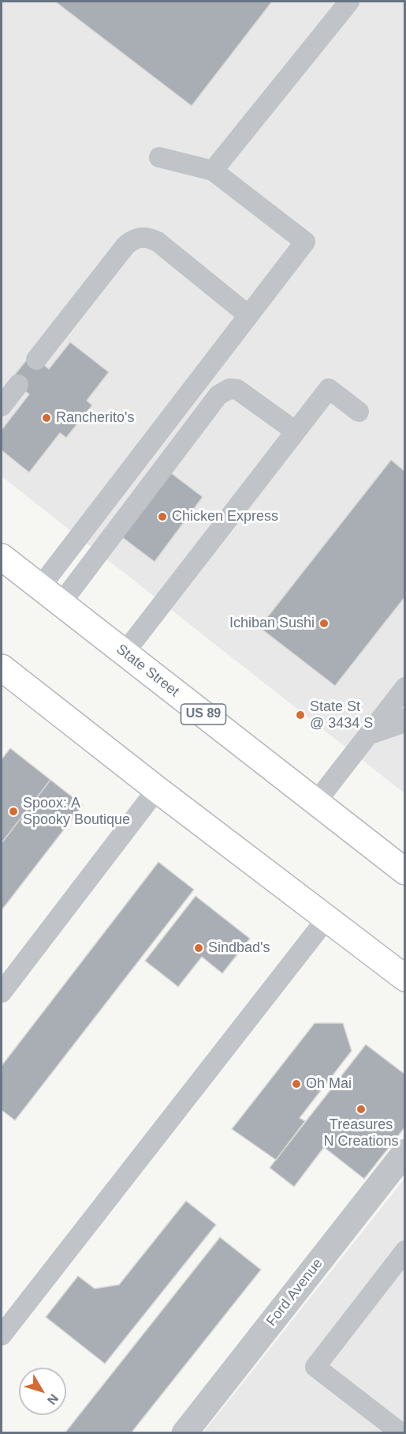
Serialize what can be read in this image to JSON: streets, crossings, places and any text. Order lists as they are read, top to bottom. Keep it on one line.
{"streets":{"main road":["State Street","US 89"],"street":["Ford Avenue"]},"places":["Rancherito's","Chicken Express","Ichiban Sushi","State St @ 3434 S","Spoox: A Spooky Boutique","Sindbad's","Oh Mai","Treasures N Creations"],"north":"bottom right"}
